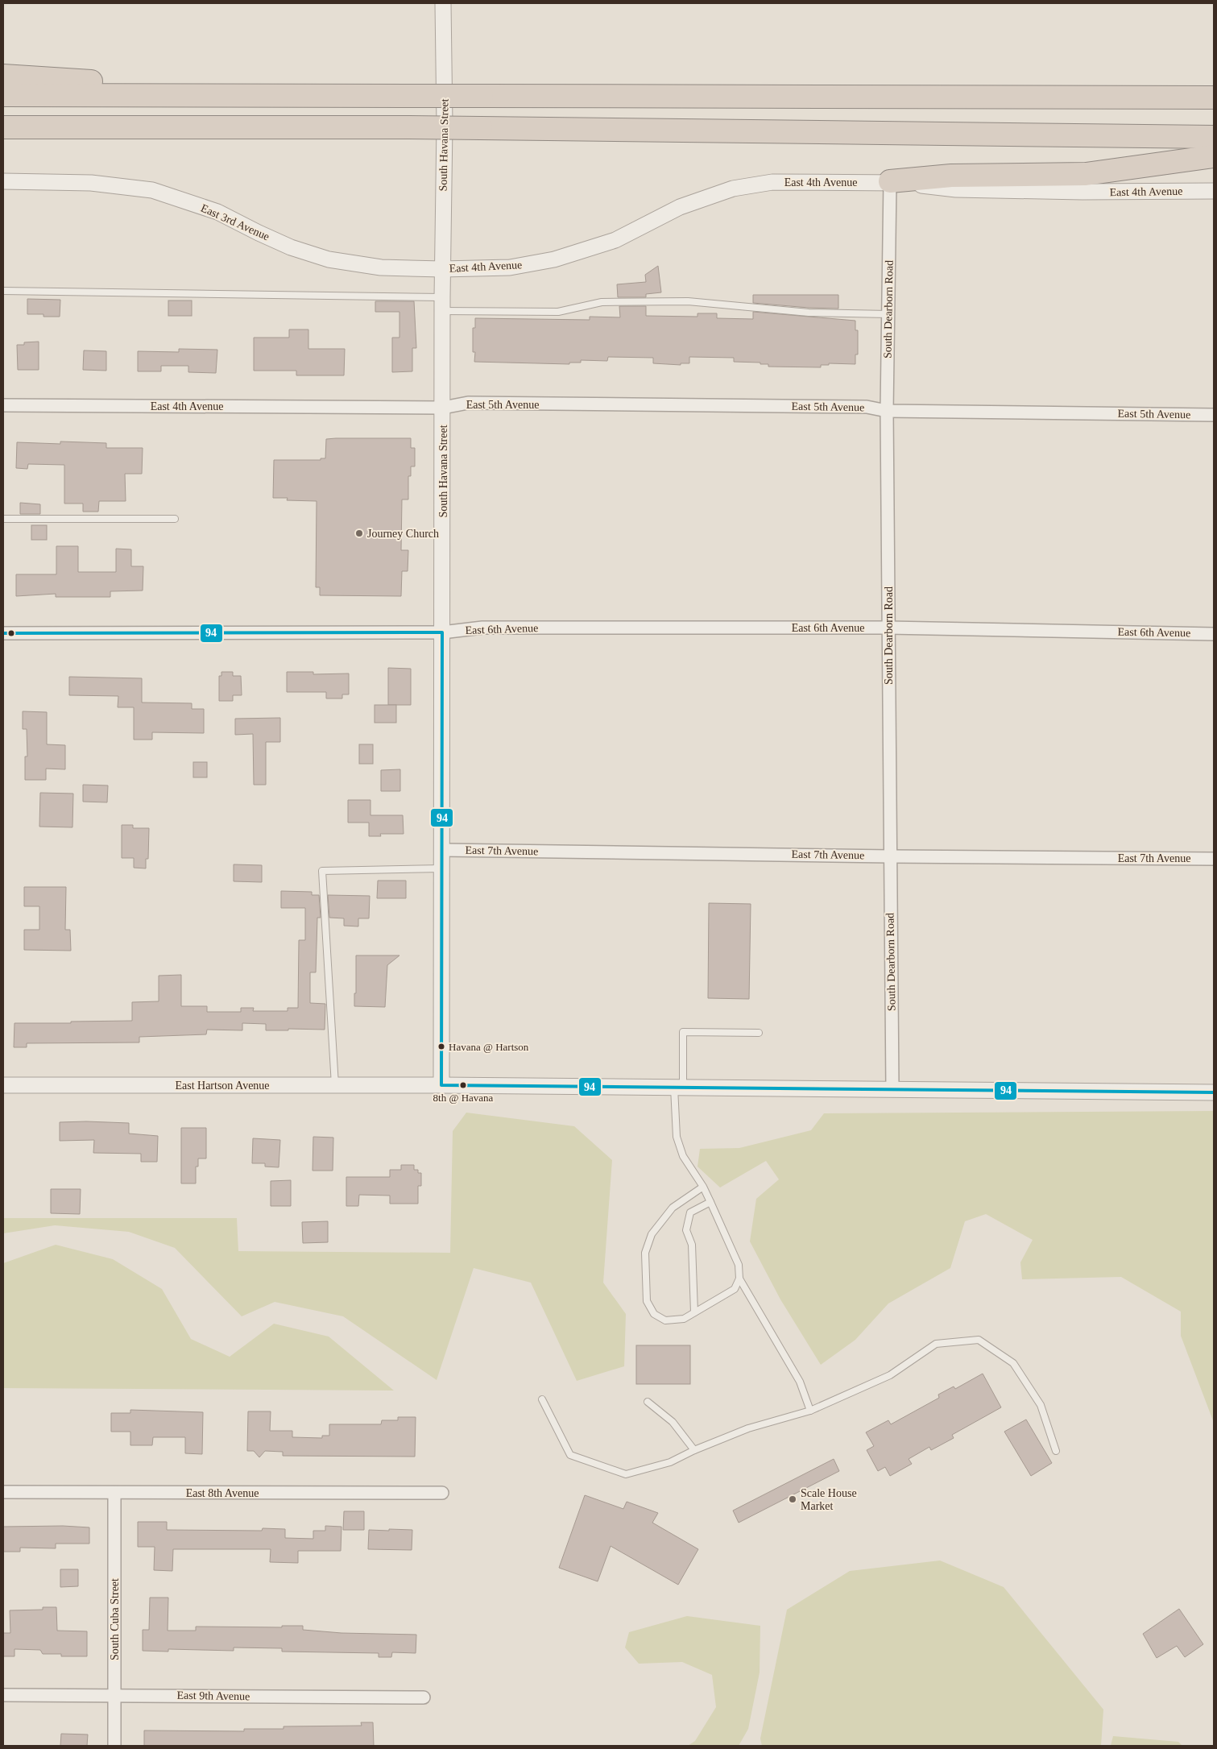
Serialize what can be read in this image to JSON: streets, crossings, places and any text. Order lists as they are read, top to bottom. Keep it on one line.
{"streets":{"street":["South Havana Street","East 4th Avenue","East 3rd Avenue","South Dearborn Road","East 5th Avenue","East 6th Avenue","East 7th Avenue","East Hartson Avenue","East 8th Avenue","South Cuba Street","East 9th Avenue"]},"crossings":[["South Havana Street","East 4th Avenue"],["South Havana Street","East 3rd Avenue"],["South Havana Street","East 5th Avenue"],["South Havana Street","East 6th Avenue"],["South Havana Street","East 7th Avenue"],["South Havana Street","East Hartson Avenue"],["East 4th Avenue","East 3rd Avenue"],["East 4th Avenue","South Dearborn Road"],["East 4th Avenue","East 5th Avenue"],["South Dearborn Road","East 5th Avenue"],["South Dearborn Road","East 6th Avenue"],["South Dearborn Road","East 7th Avenue"],["East 8th Avenue","South Cuba Street"],["South Cuba Street","East 9th Avenue"]],"places":["Journey Church","Havana @ Hartson","8th @ Havana","Scale House Market"],"lines":["transit line 94"]}
